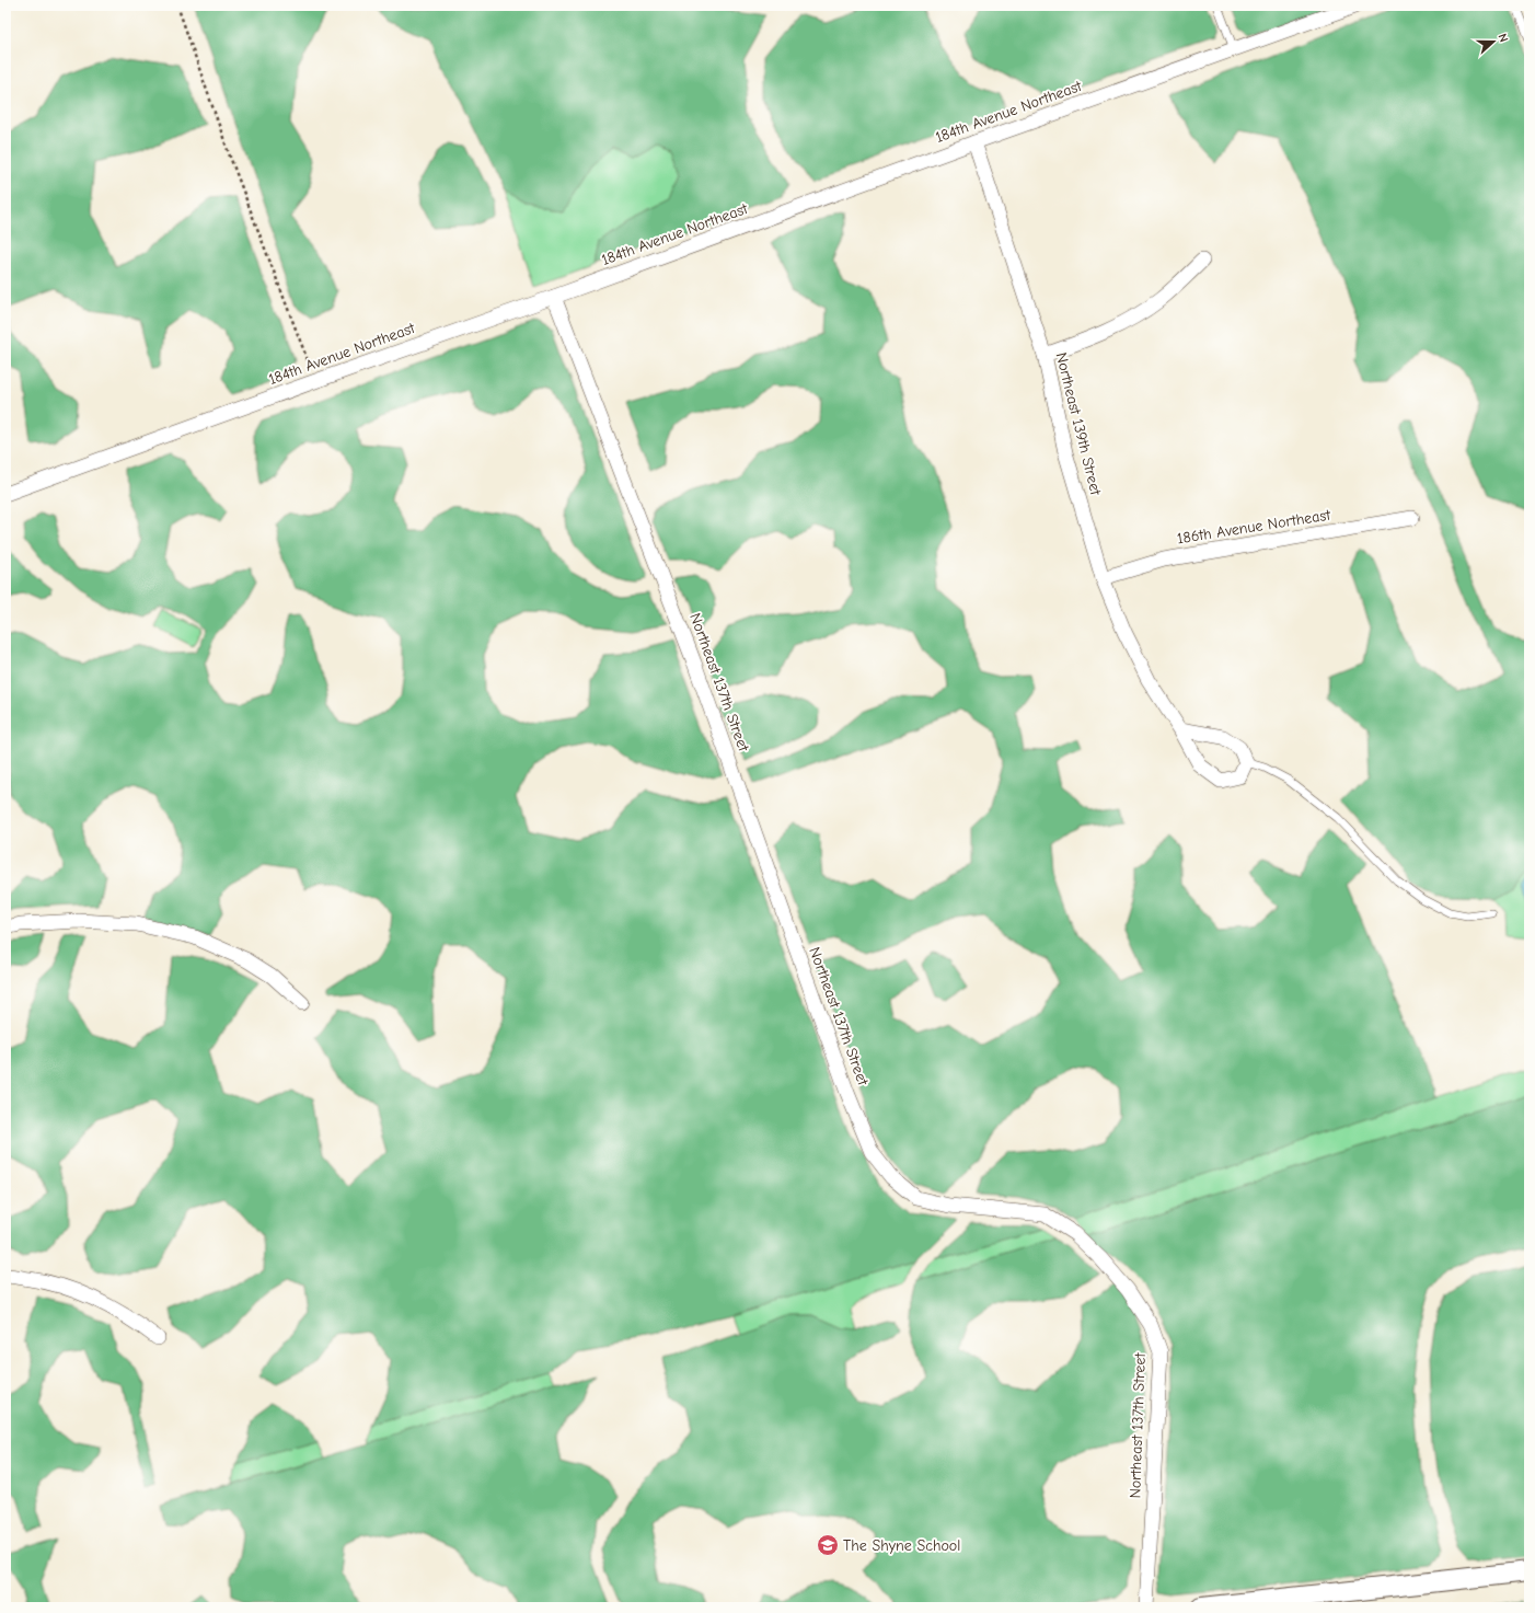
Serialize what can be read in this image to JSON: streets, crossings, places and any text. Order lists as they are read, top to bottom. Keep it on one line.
{"streets":{"street":["184th Avenue Northeast","Northeast 139th Street","186th Avenue Northeast","Northeast 137th Street"]},"crossings":[["184th Avenue Northeast","Northeast 139th Street"],["184th Avenue Northeast","Northeast 137th Street"],["Northeast 139th Street","186th Avenue Northeast"]],"places":{"school or university":["The Shyne School"]},"north":"right"}
